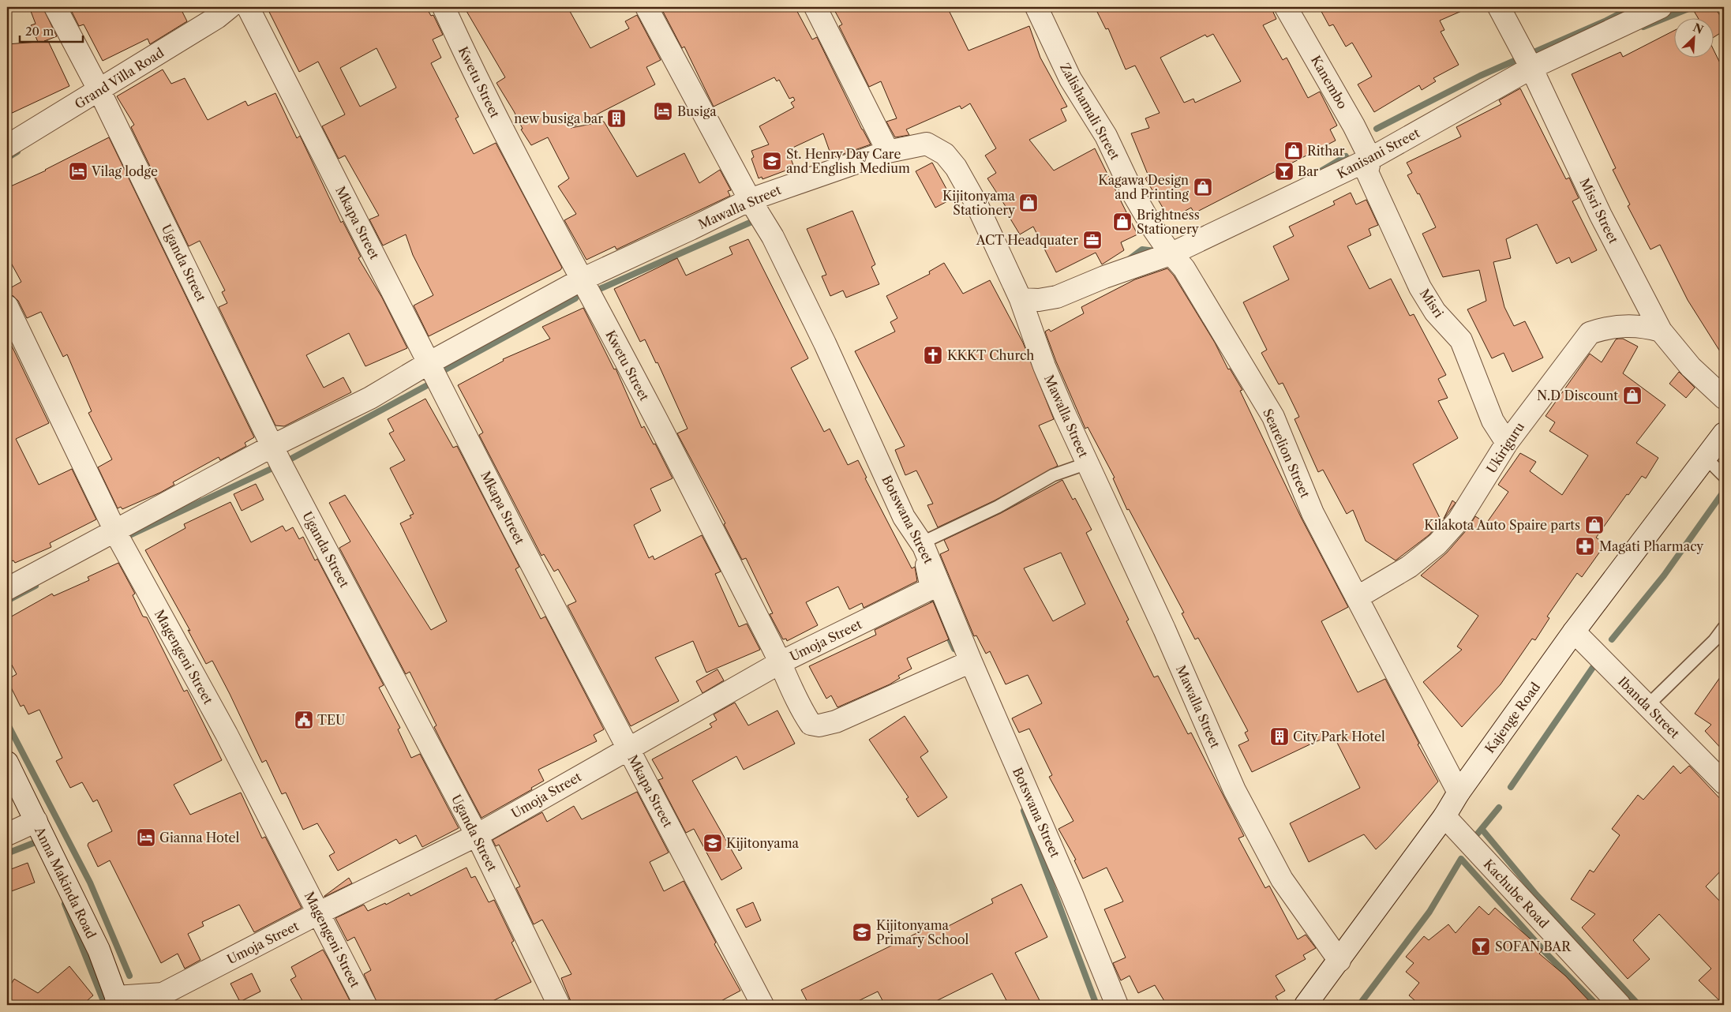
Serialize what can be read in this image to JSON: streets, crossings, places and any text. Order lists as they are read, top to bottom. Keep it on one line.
{"streets":{"street":["Grand Villa Road","Kwetu Street","Kanembo","Zalishamali Street","Kanisani Street","Mawalla Street","Misri Street","Mkapa Street","Uganda Street","Misri","Ukiriguru","Searelion Street","Botswana Street","Umoja Street","Magengeni Street","Ibanda Street","Kajenge Road","Anna Makinda Road","Kachube Road"]},"crossings":[["Grand Villa Road","Uganda Street"],["Kwetu Street","Mawalla Street"],["Kwetu Street","Botswana Street"],["Kwetu Street","Umoja Street"],["Kanembo","Kanisani Street"],["Kanembo","Misri"],["Zalishamali Street","Kanisani Street"],["Zalishamali Street","Searelion Street"],["Kanisani Street","Mawalla Street"],["Kanisani Street","Misri Street"],["Kanisani Street","Misri"],["Kanisani Street","Searelion Street"],["Mawalla Street","Mkapa Street"],["Mawalla Street","Uganda Street"],["Mawalla Street","Botswana Street"],["Mawalla Street","Magengeni Street"],["Mawalla Street","Kajenge Road"],["Misri Street","Ukiriguru"],["Mkapa Street","Umoja Street"],["Uganda Street","Umoja Street"],["Misri","Ukiriguru"],["Ukiriguru","Searelion Street"],["Searelion Street","Kajenge Road"],["Botswana Street","Umoja Street"],["Umoja Street","Magengeni Street"],["Umoja Street","Anna Makinda Road"],["Ibanda Street","Kajenge Road"],["Kajenge Road","Kachube Road"]],"places":{"hotel":["Busiga","Vilag lodge","Gianna Hotel"],"building":["new busiga bar","City Park Hotel"],"shop":["Rithar","Kagawa Design and Printing","Kijitonyama Stationery","Brightness Stationery","N.D Discount","Kilakota Auto Spaire parts"],"school or university":["St. Henry Day Care and English Medium","Kijitonyama","Kijitonyama Primary School"],"bar":["Bar","SOFAN BAR"],"office":["ACT Headquater"],"church":["KKKT Church"],"pharmacy":["Magati Pharmacy"],"public building":["TEU"]},"scale_bar":"20 m","north":"top right"}
